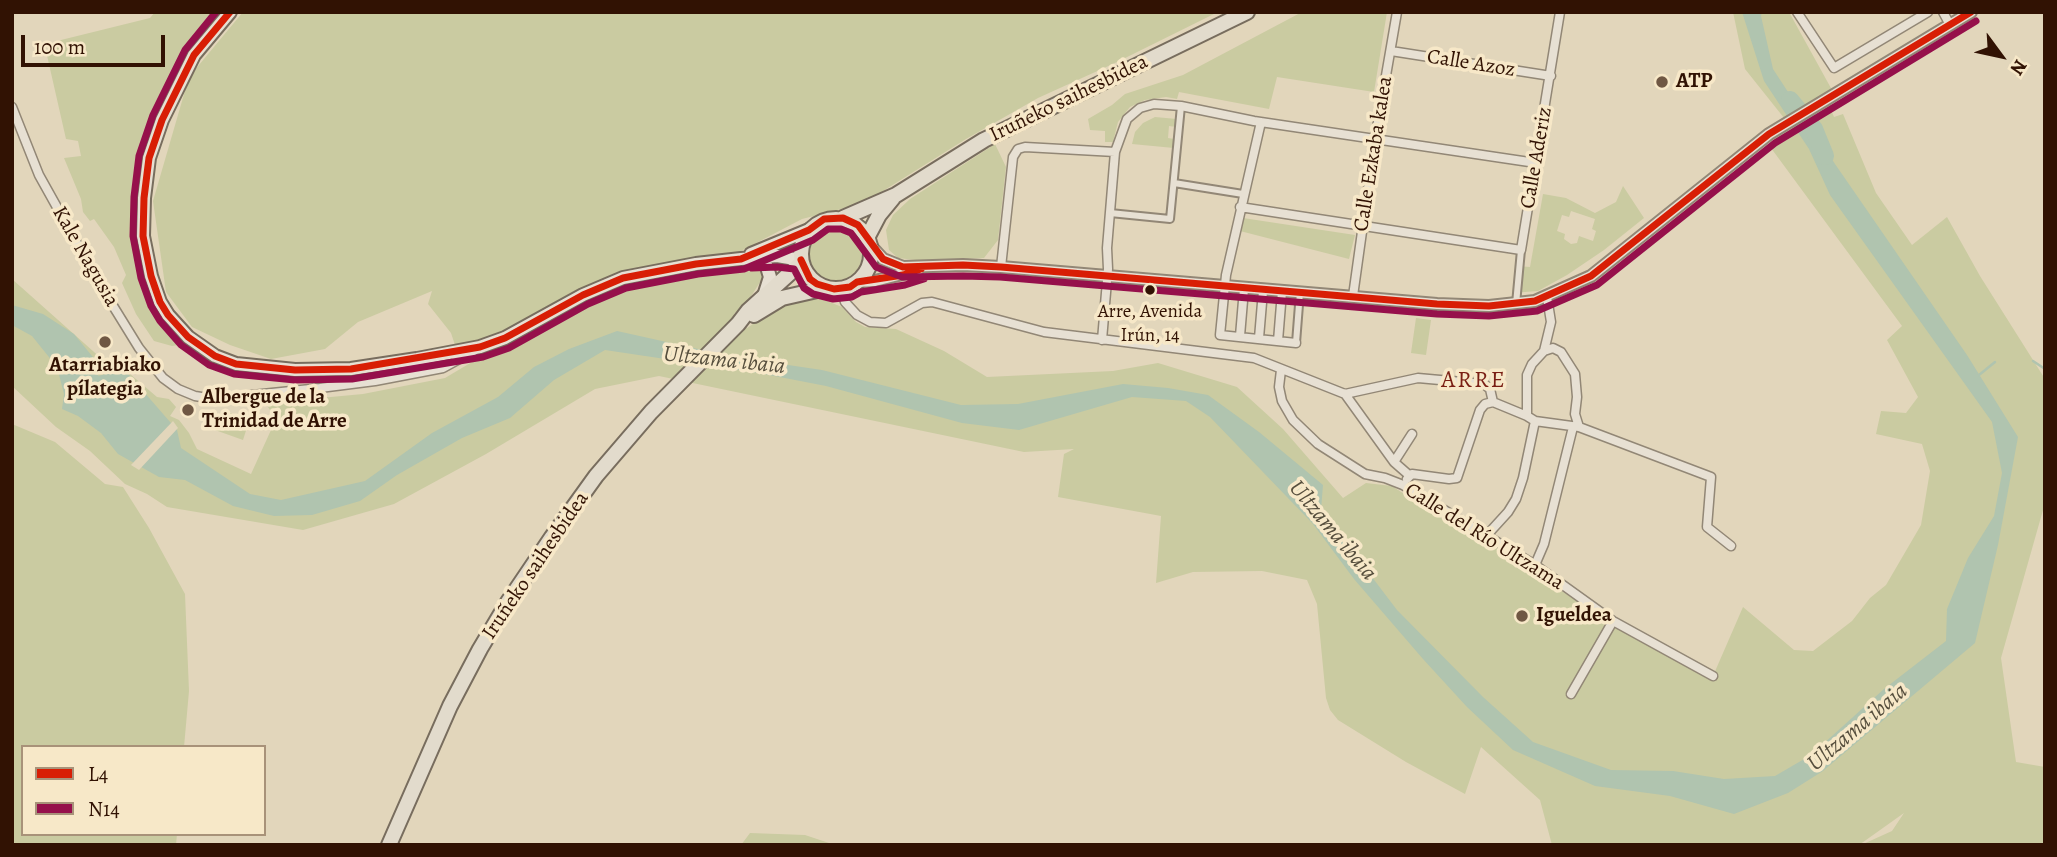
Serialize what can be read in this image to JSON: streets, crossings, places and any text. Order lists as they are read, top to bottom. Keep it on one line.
{"streets":{"highway":["Iruñeko saihesbidea"],"street":["Calle Azoz","Calle Ezkaba kalea","Calle Aderiz","Kale Nagusia","Calle del Río Ultzama"]},"crossings":[["Calle Azoz","Calle Ezkaba kalea"],["Calle Azoz","Calle Aderiz"]],"districts":["ARRE"],"water":["Ultzama ibaia"],"places":["ATP","Arre, Avenida Irún, 14","Atarriabiako pílategia","Albergue de la Trinidad de Arre","Igueldea"],"lines":["transit line L4","transit line N14"],"legend":["L4","N14"],"scale_bar":"100 m","north":"bottom right"}
